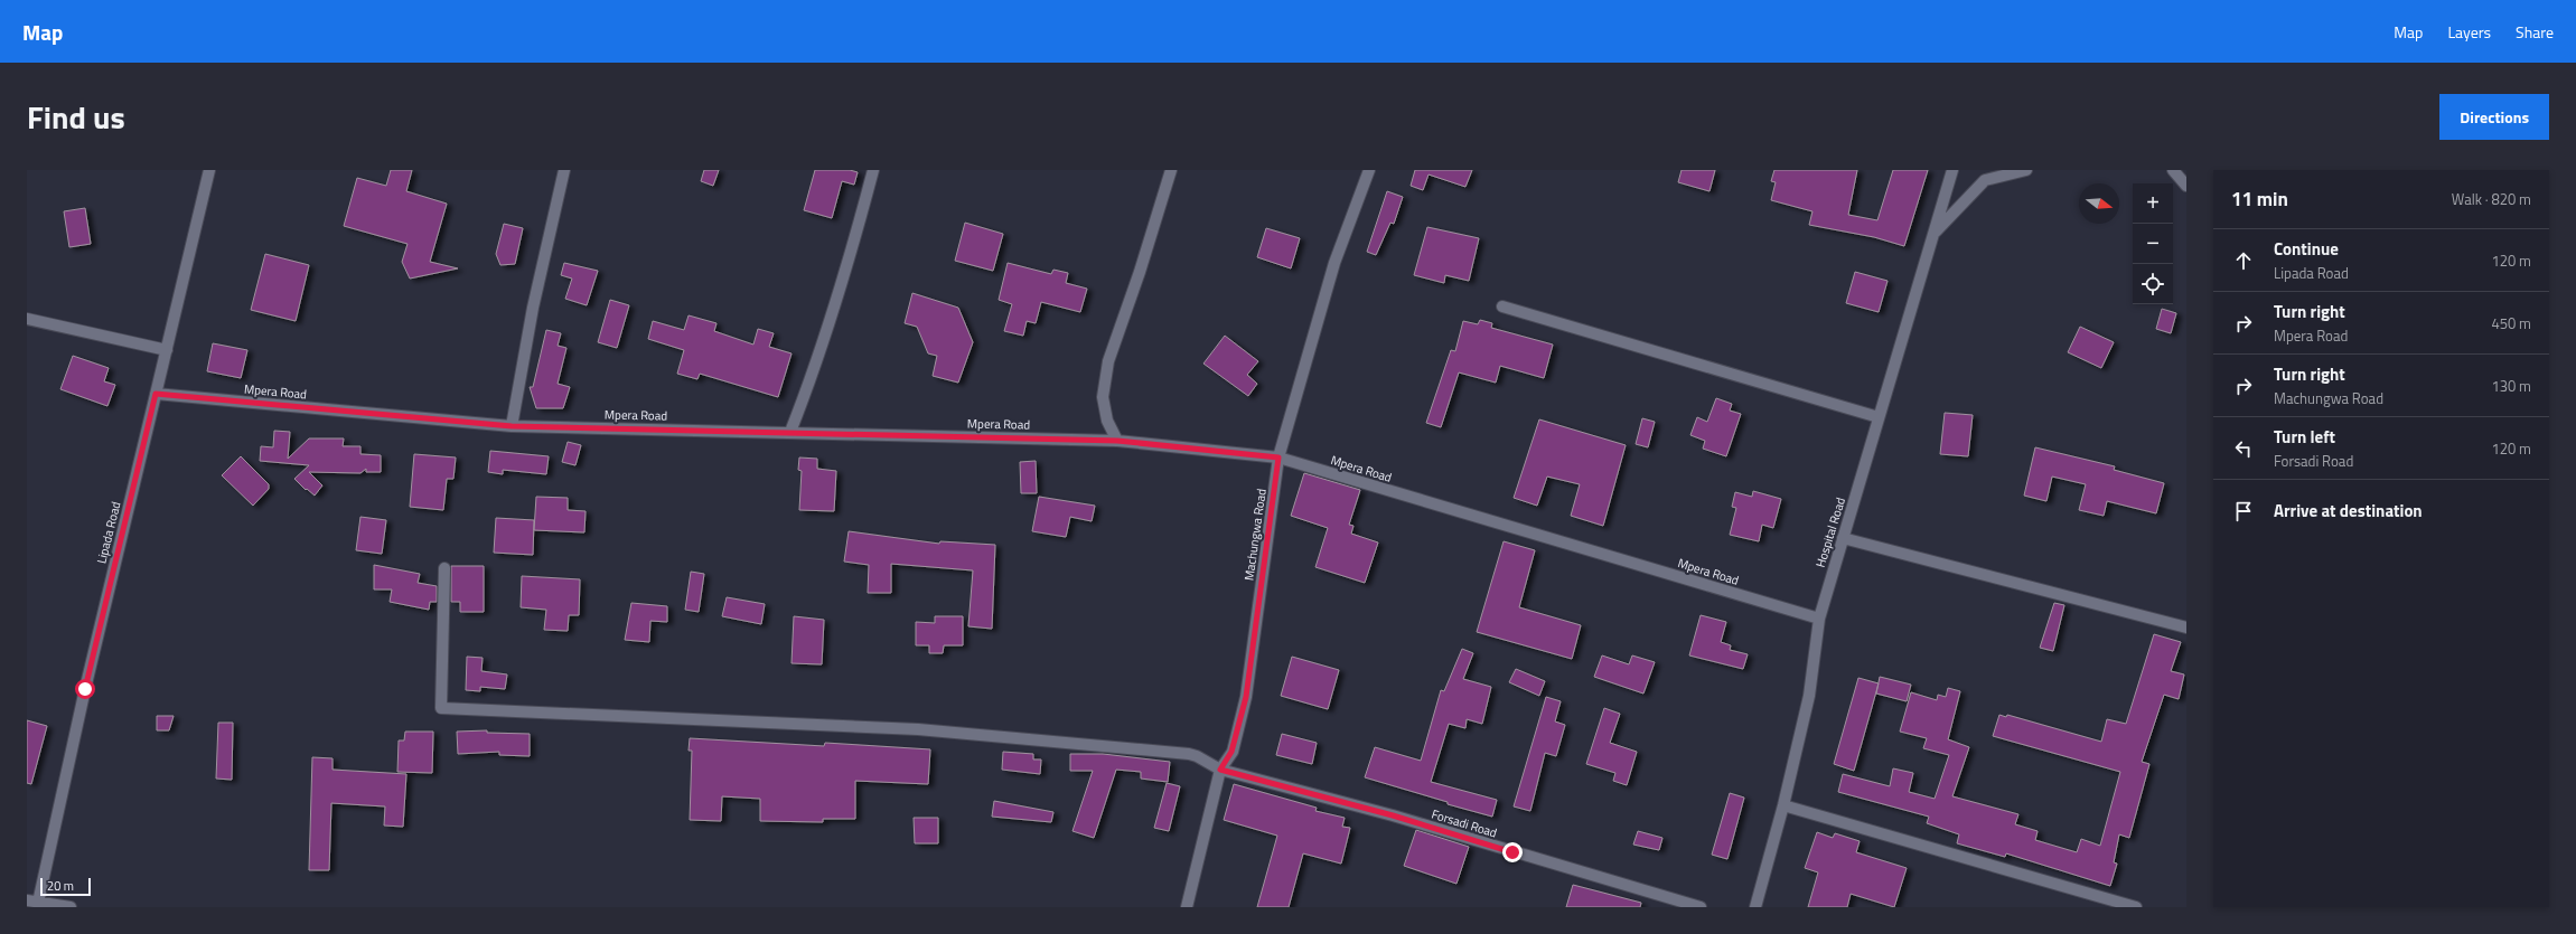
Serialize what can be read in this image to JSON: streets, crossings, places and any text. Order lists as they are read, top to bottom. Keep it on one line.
{"streets":{"street":["Mpera Road","Lipada Road","Hospital Road","Machungwa Road","Forsadi Road"]},"crossings":[["Mpera Road","Lipada Road"],["Mpera Road","Hospital Road"],["Mpera Road","Machungwa Road"],["Machungwa Road","Forsadi Road"]],"scale_bar":"20 m","north":"right","page":{"header":"Map","nav":["Map","Layers","Share"],"title":"Find us","buttons":"Directions","heading":["11 min","Walk · 820 m"],"map_buttons":["+","−"],"list":[["Continue","Lipada Road","120 m"],["Turn right","Mpera Road","450 m"],["Turn right","Machungwa Road","130 m"],["Turn left","Forsadi Road","120 m"],"Arrive at destination"],"scale":"20 m"}}
